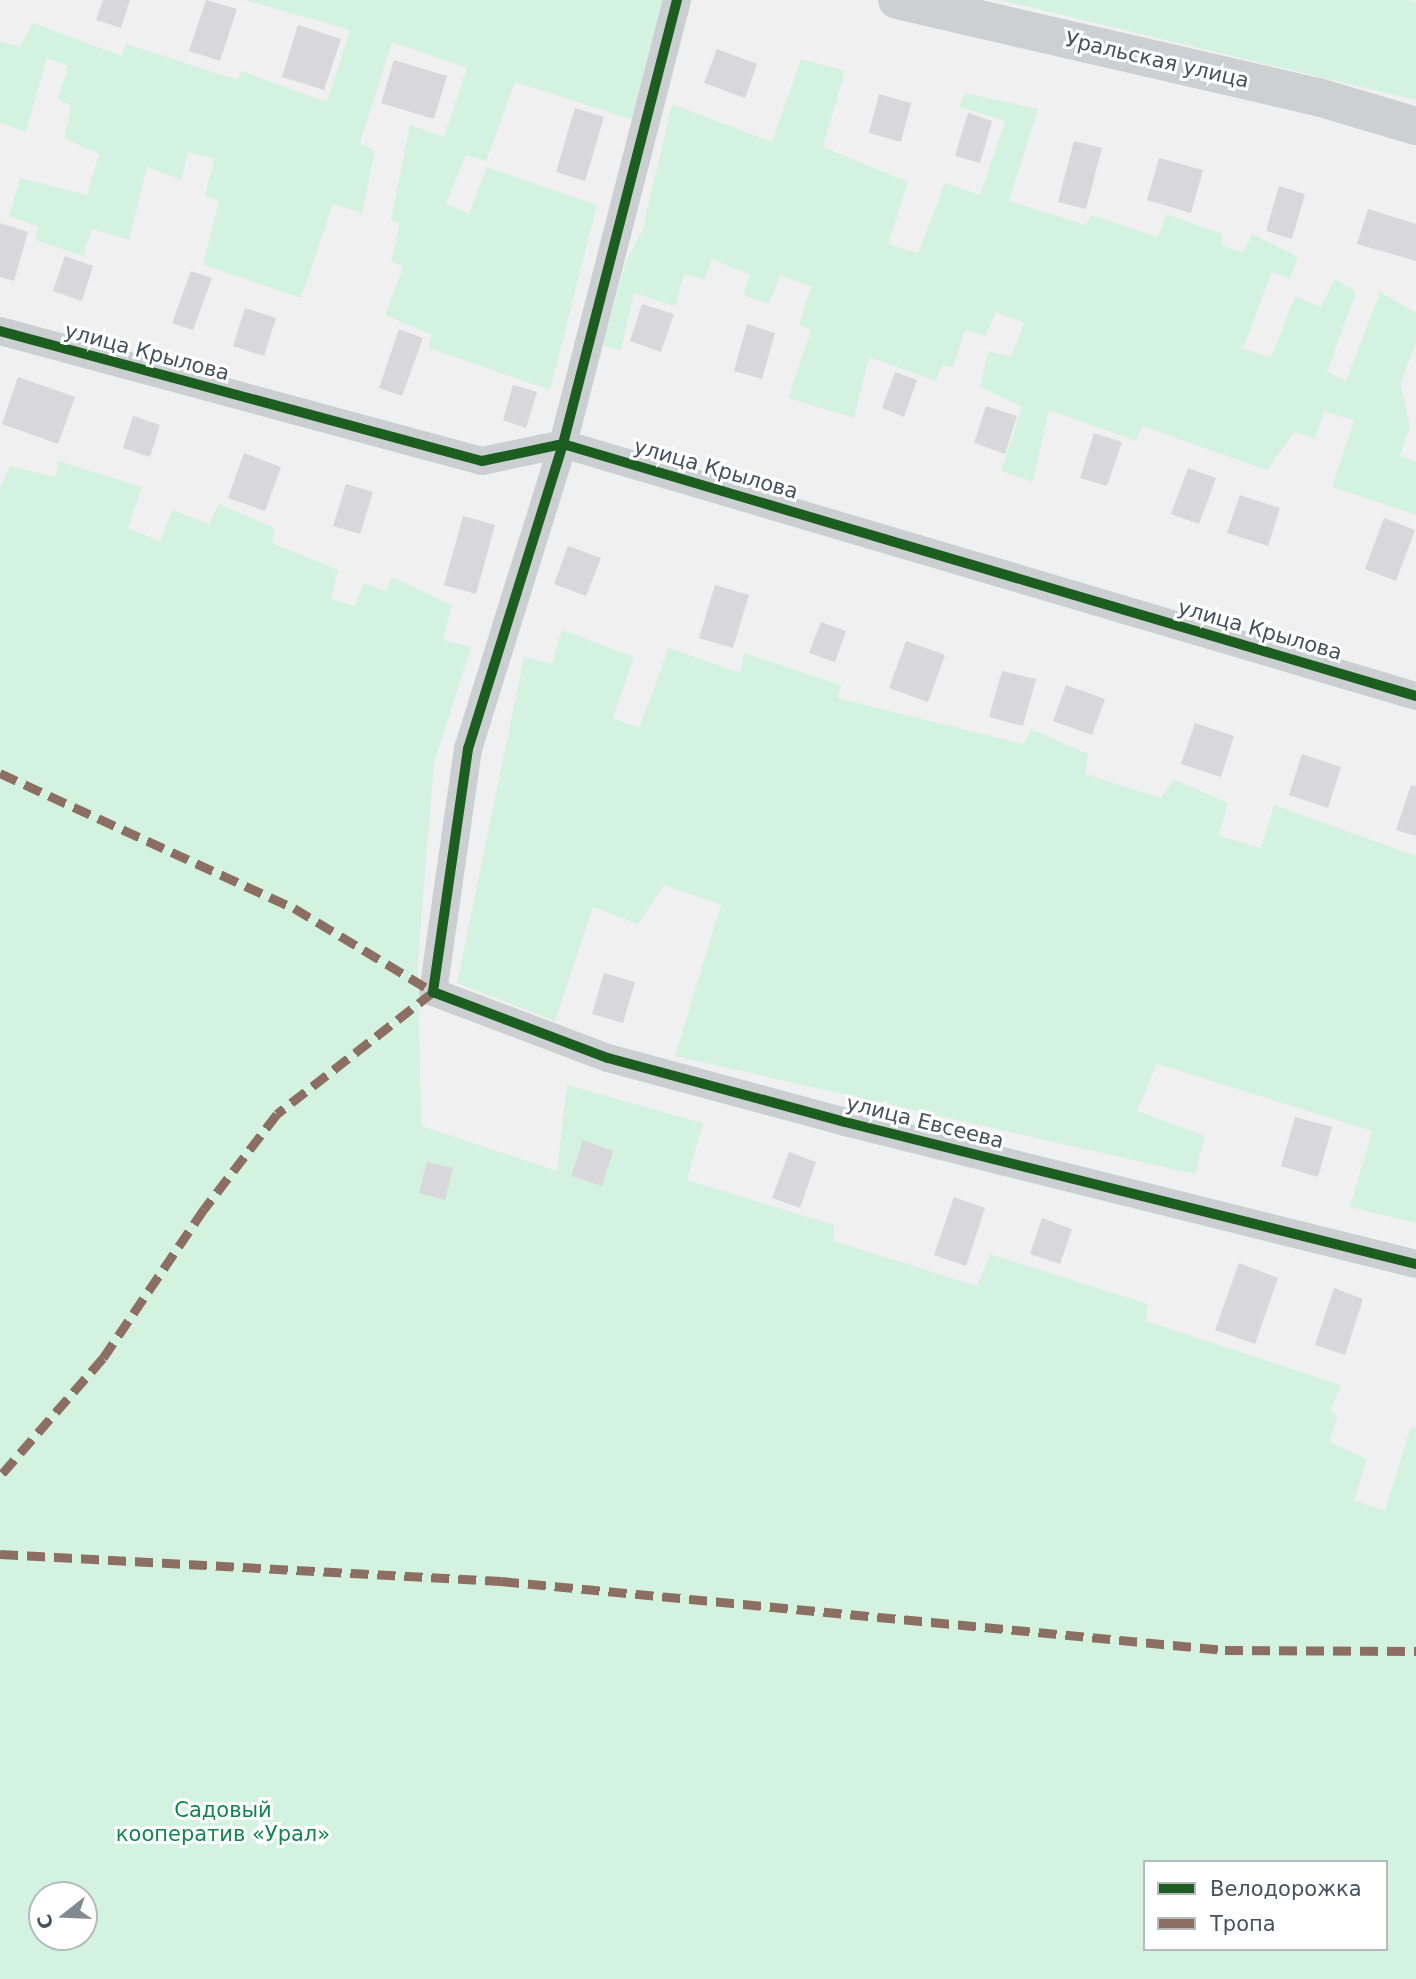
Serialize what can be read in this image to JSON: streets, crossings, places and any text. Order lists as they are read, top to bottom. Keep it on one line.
{"streets":{"main road":["Уральская улица"],"street":["улица Крылова","улица Евсеева"]},"crossings":[["улица Крылова","улица Евсеева"]],"parks":["Садовый кооператив «Урал»"],"legend":["Велодорожка","Тропа"],"north":"left"}
